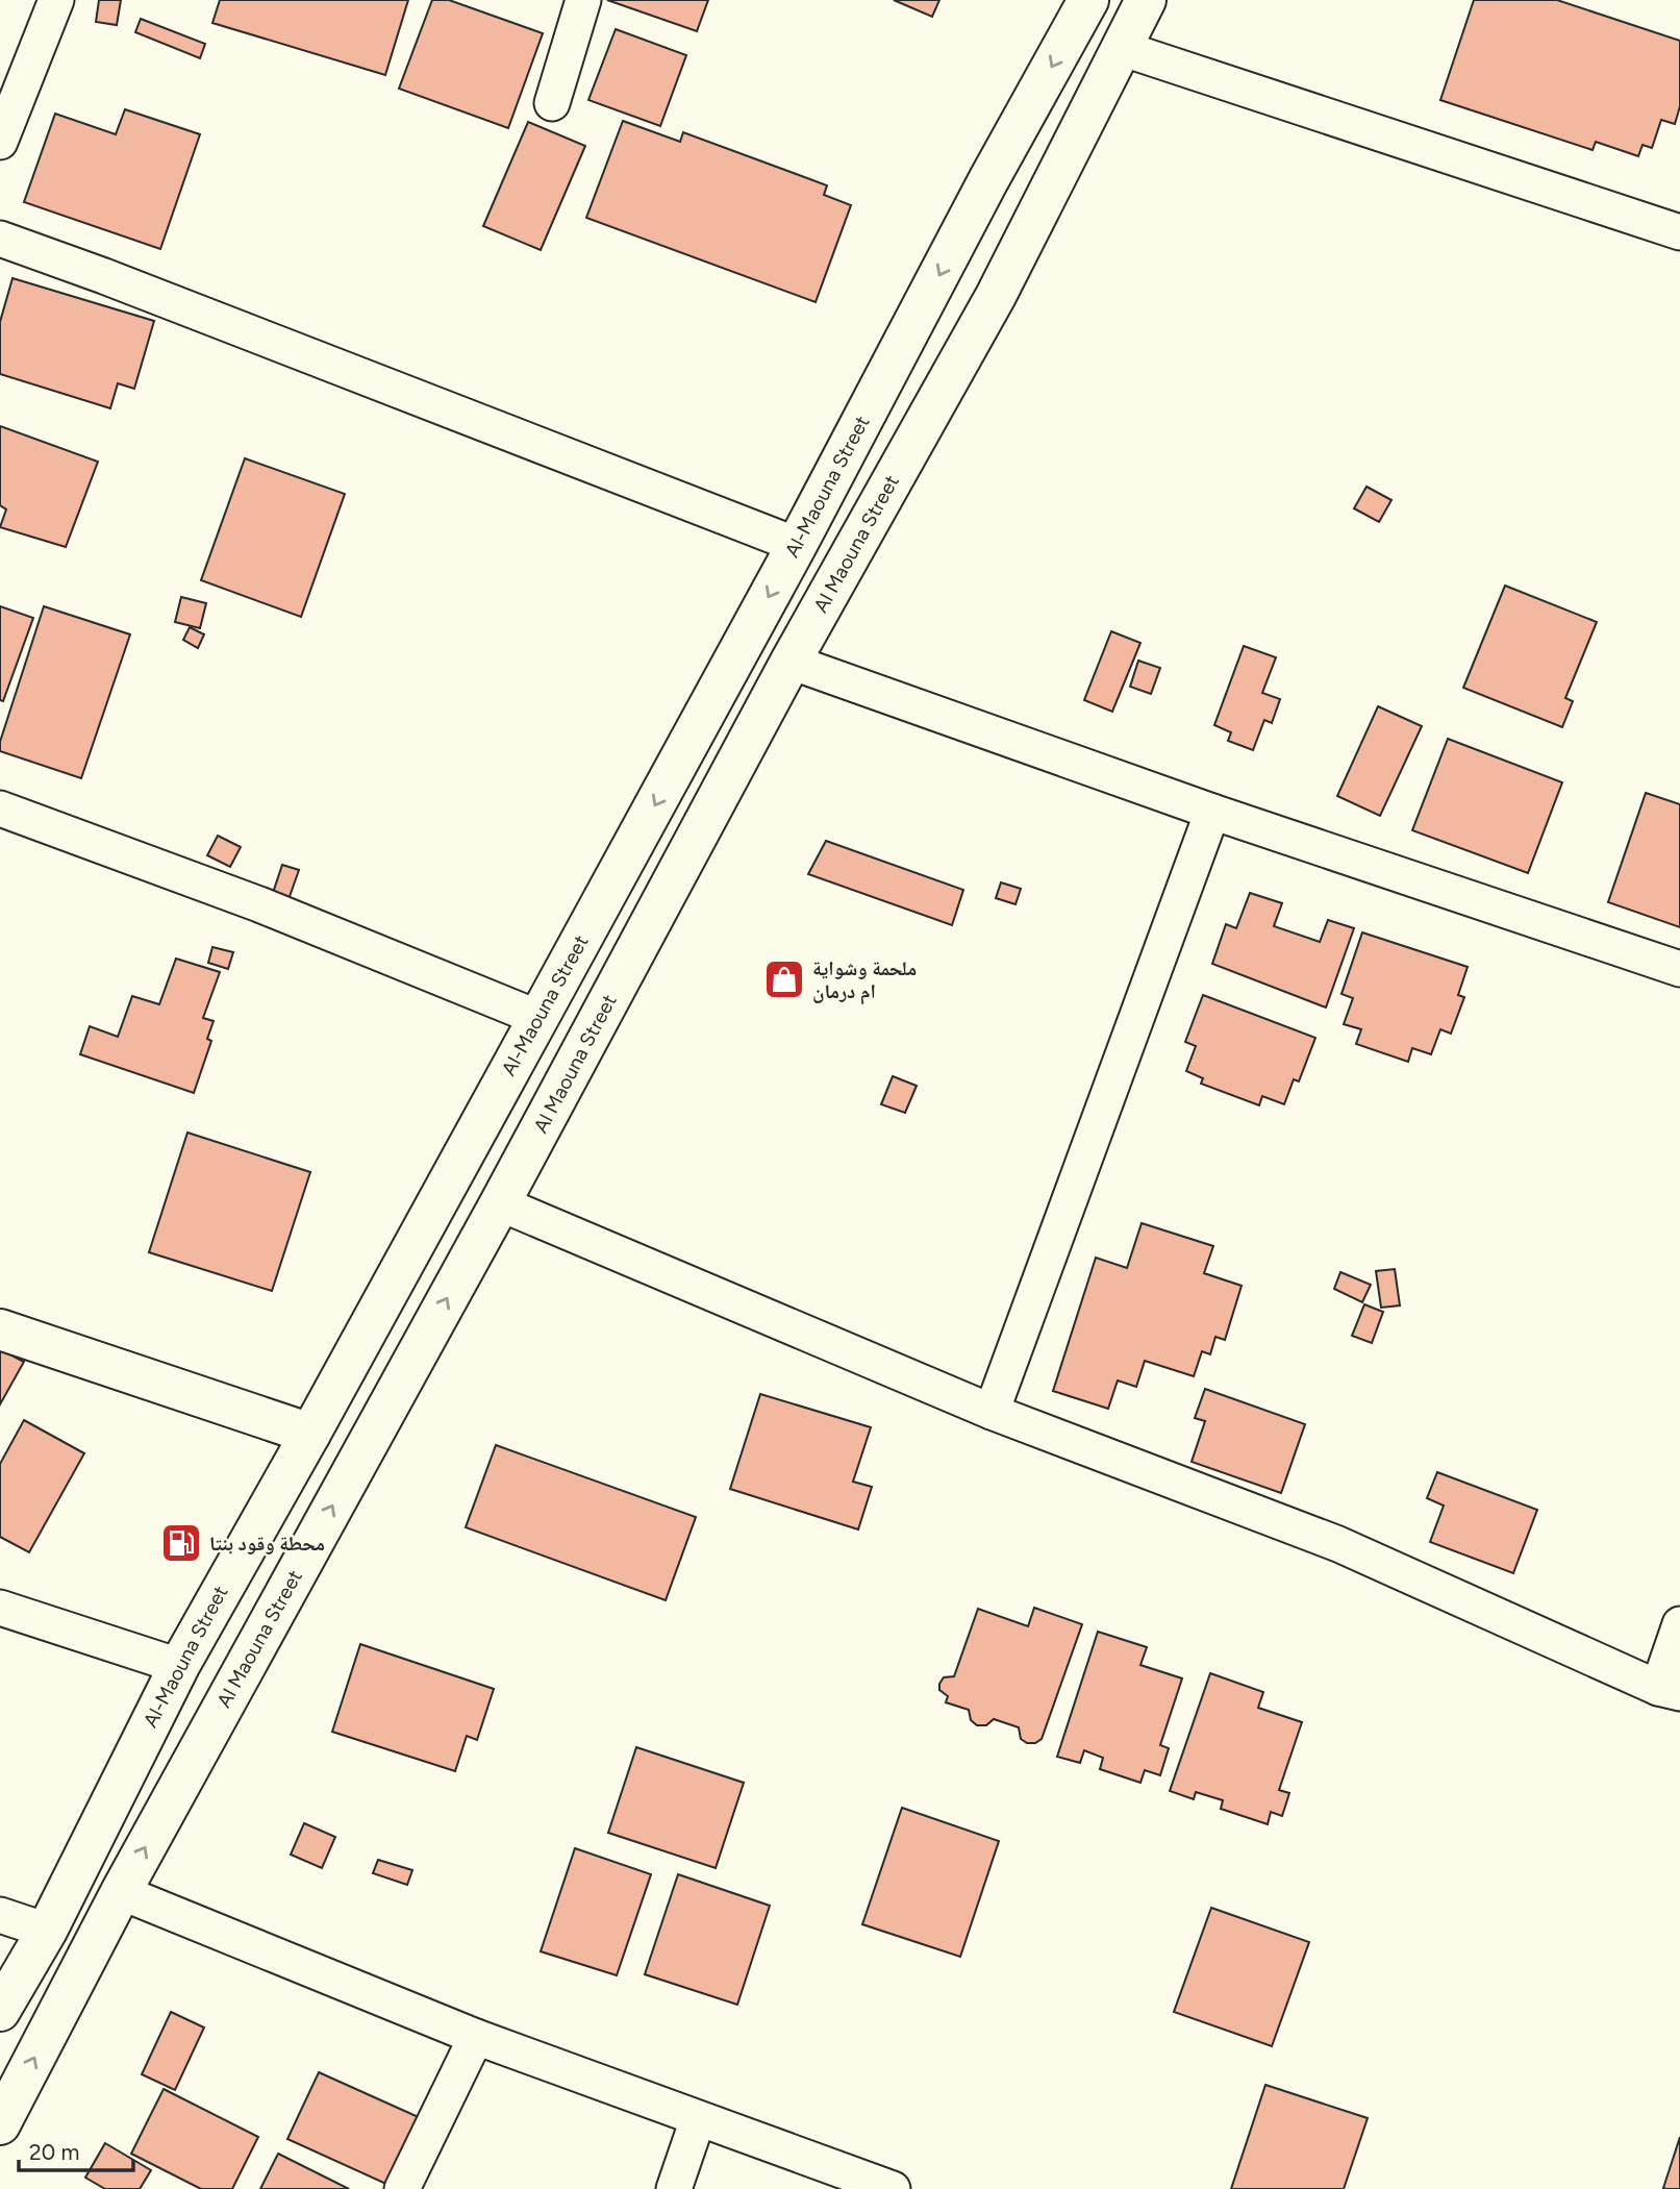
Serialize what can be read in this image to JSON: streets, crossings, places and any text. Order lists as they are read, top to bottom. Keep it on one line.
{"streets":{"main road":["Al-Maouna Street","Al Maouna Street"]},"one_way":["Al-Maouna Street","Al Maouna Street"],"places":{"shop":["ملحمة وشواية ام درمان"],"fuel station":["محطة وقود بنتا"]},"scale_bar":"20 m"}
